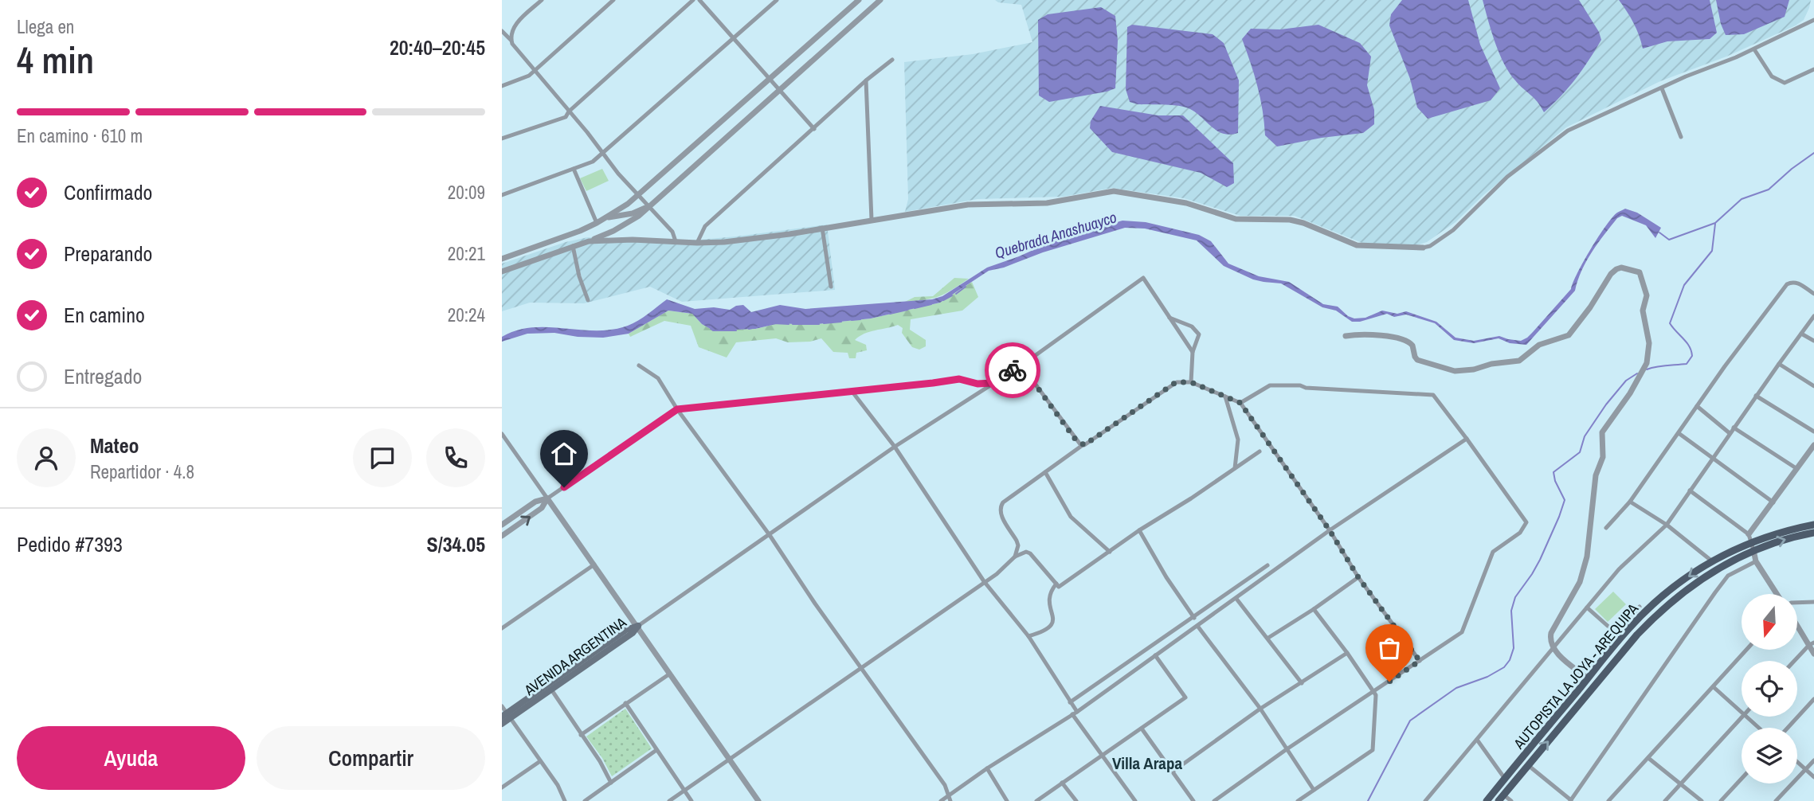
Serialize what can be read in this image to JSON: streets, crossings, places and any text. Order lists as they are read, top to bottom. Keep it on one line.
{"streets":{"main road":["AVENIDA ARGENTINA","AUTOPISTA LA JOYA - AREQUIPA"]},"districts":["Villa Arapa"],"water":["Quebrada Anashuayco"],"north":"bottom","page":{"heading":["4 min","Llega en","20:40–20:45"],"panel":["Mateo","Repartidor · 4.8","Pedido #7393","S/34.05"],"bar":"En camino · 610 m","list":[["Confirmado","20:09"],["Preparando","20:21"],["En camino","20:24"],"Entregado"],"buttons":["Ayuda","Compartir"]}}
